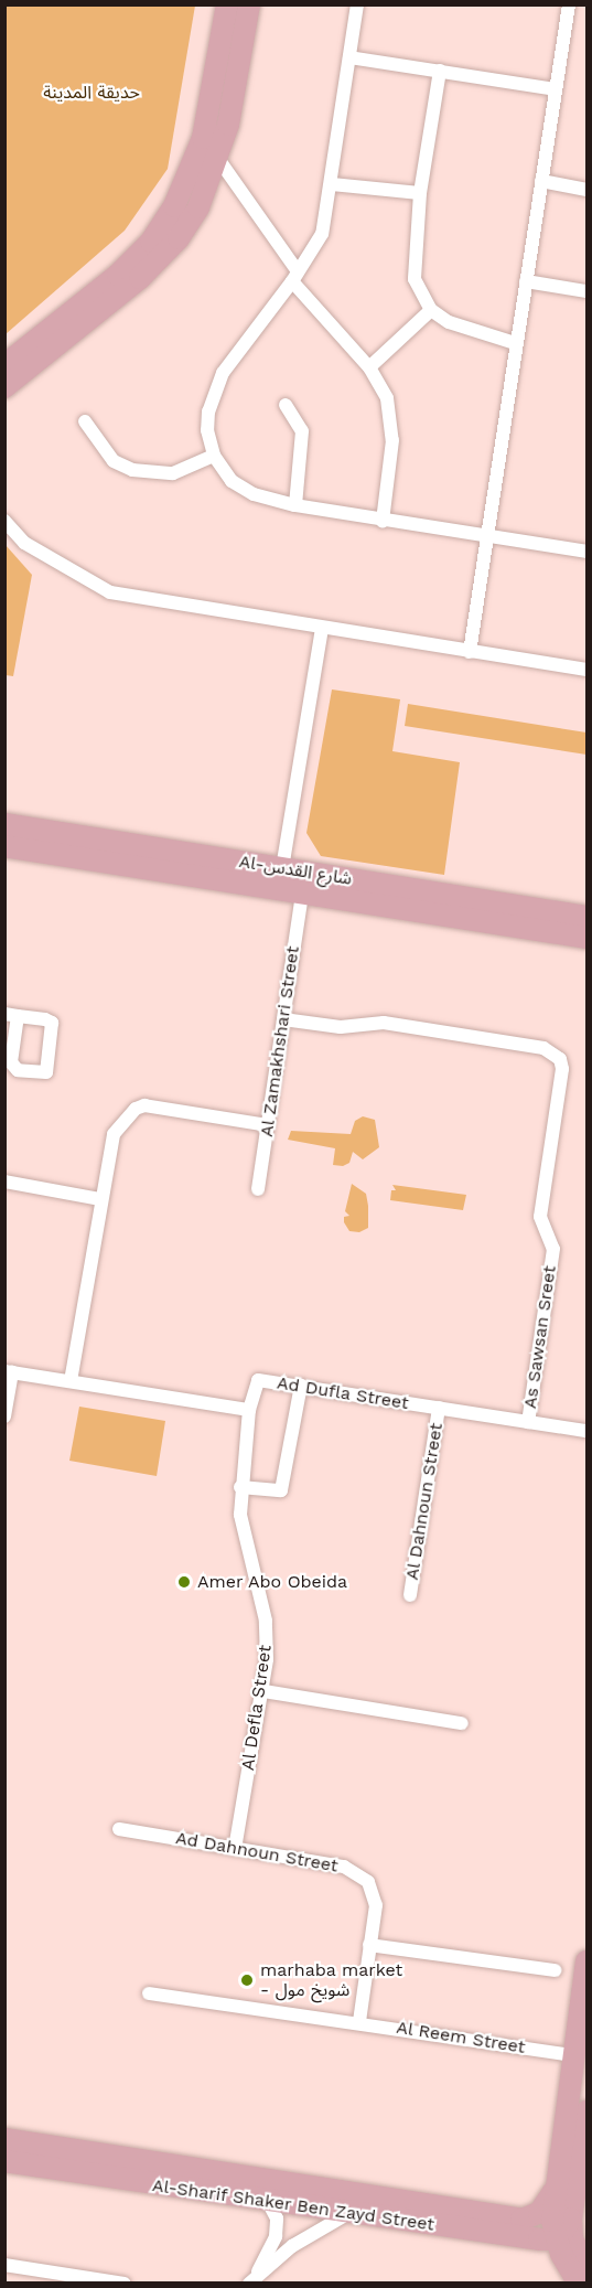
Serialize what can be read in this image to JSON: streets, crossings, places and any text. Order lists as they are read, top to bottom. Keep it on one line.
{"streets":{"main road":["Al-شارع القدس","Al-Sharif Shaker Ben Zayd Street"],"street":["Al Zamakhshari Street","As Sawsan Sreet","Ad Dufla Street","Al Dahnoun Street","Al Defla Street","Ad Dahnoun Street","Al Reem Street"]},"crossings":[["Al-شارع القدس","Al Zamakhshari Street"],["Al Zamakhshari Street","As Sawsan Sreet"],["As Sawsan Sreet","Ad Dufla Street"],["Ad Dufla Street","Al Dahnoun Street"],["Ad Dufla Street","Al Defla Street"],["Al Defla Street","Ad Dahnoun Street"],["Ad Dahnoun Street","Al Reem Street"]],"parks":["حديقة المدينة"],"places":["Amer Abo Obeida","marhaba market - شويخ مول"]}
